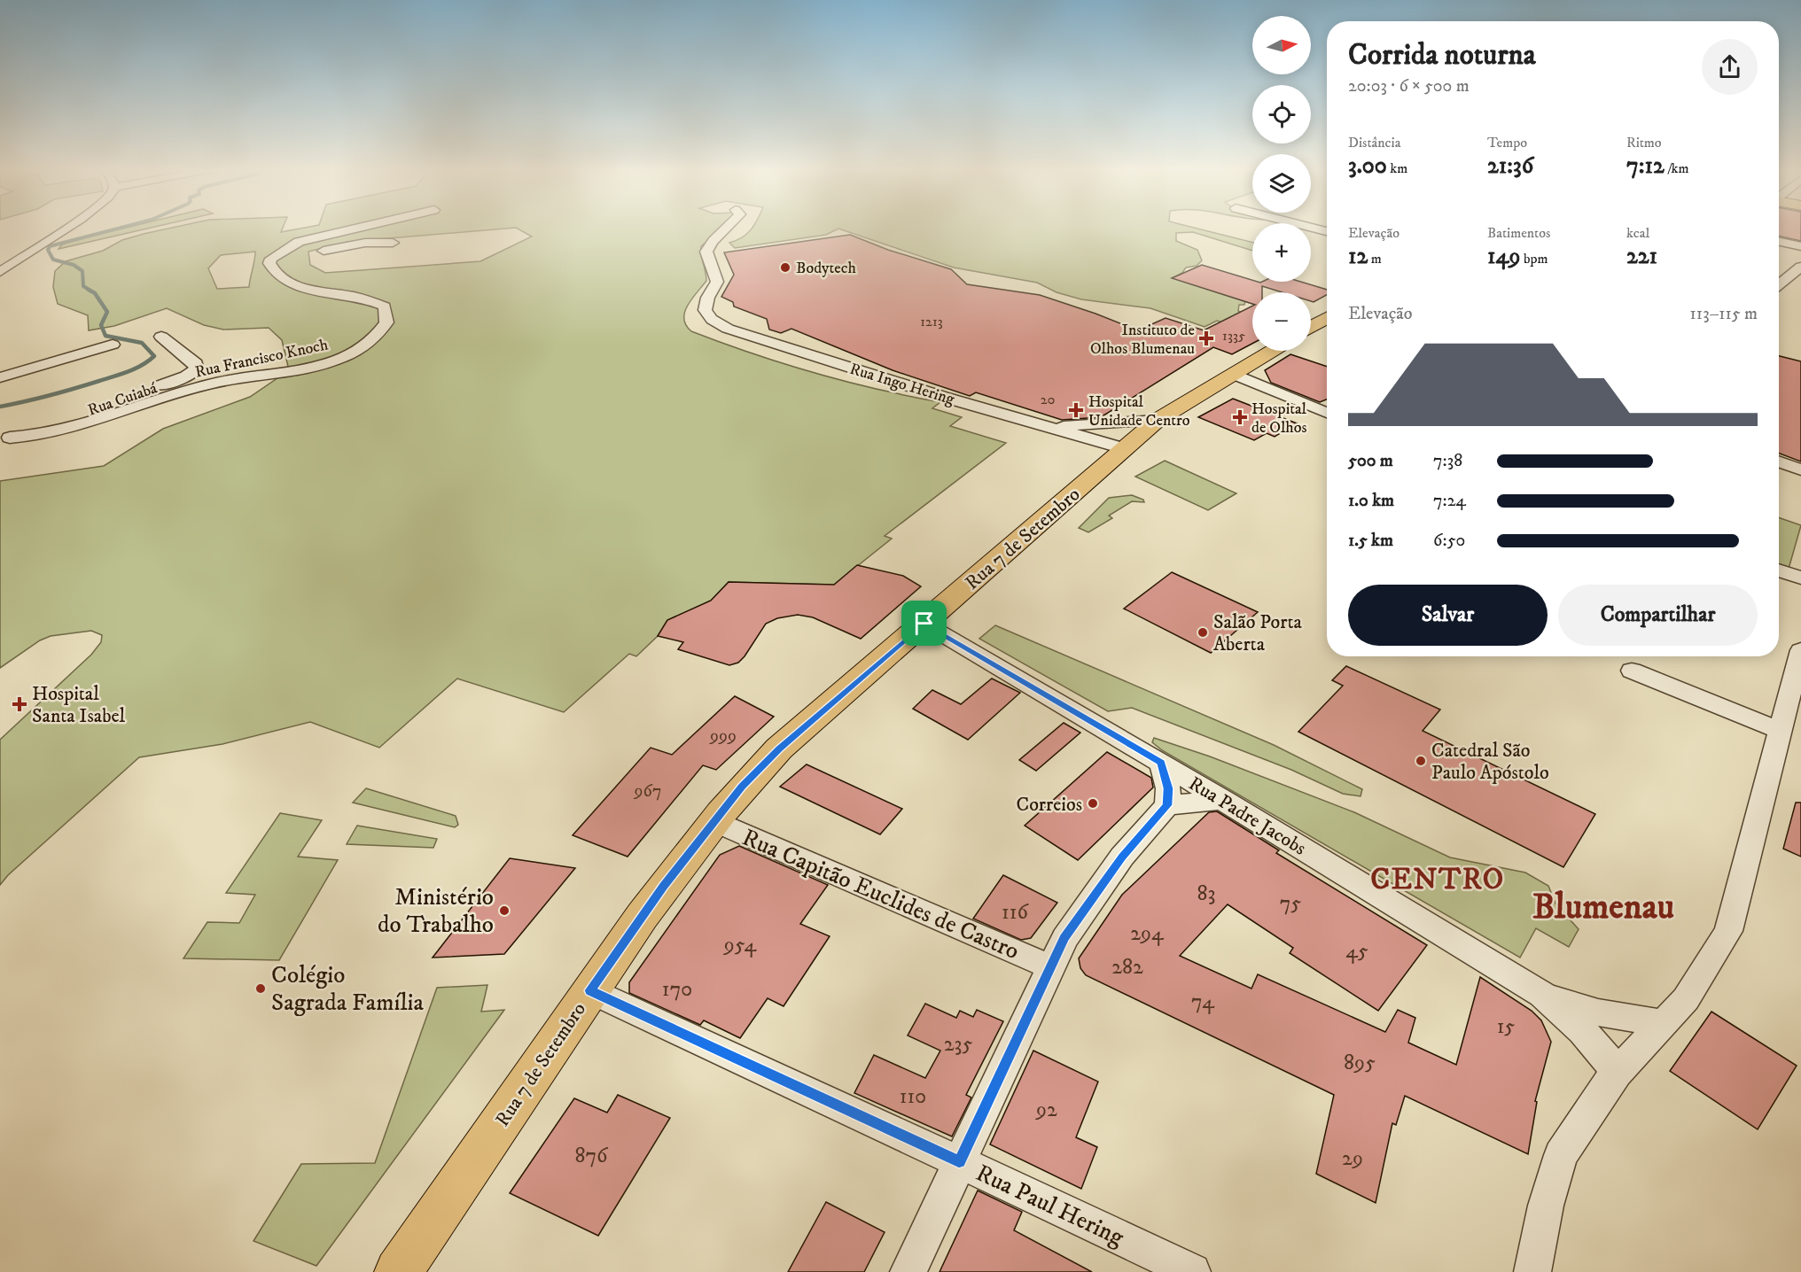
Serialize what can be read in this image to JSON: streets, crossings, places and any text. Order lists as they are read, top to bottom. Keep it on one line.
{"streets":{"main road":["Rua 7 de Setembro"],"street":["Rua Francisco Knoch","Rua Ingo Hering","Rua Cuiabá","Rua Padre Jacobs","Rua Capitão Euclides de Castro","Rua Paul Hering"]},"crossings":[["Rua Francisco Knoch","Rua Cuiabá"],["Rua Ingo Hering","Rua 7 de Setembro"],["Rua 7 de Setembro","Rua Padre Jacobs"],["Rua 7 de Setembro","Rua Capitão Euclides de Castro"],["Rua 7 de Setembro","Rua Paul Hering"]],"districts":["CENTRO","Blumenau"],"places":{"other":["Bodytech","Salão Porta Aberta","Catedral São Paulo Apóstolo","Correios","Ministério do Trabalho","Colégio Sagrada Família"],"health":["Instituto de Olhos Blumenau","Hospital Unidade Centro","Hospital de Olhos","Hospital Santa Isabel"]},"house_numbers":["1213","1335","20","999","967","83","75","116","294","954","45","282","170","74","15","235","895","110","92","876","29"],"north":"right","page":{"map_buttons":["+","−"],"heading":["Corrida noturna","20:03 · 6 × 500 m"],"stats":[["Distância","3.00 km"],["Tempo","21:36"],["Ritmo","7:12 /km"],["Elevação","12 m"],["Batimentos","149 bpm"],["kcal","221"]],"chart":["Elevação","113–115 m"],"list":[{"name":"500 m","note":"7:38"},{"name":"1.0 km","note":"7:24"},{"name":"1.5 km","note":"6:50"}],"buttons":["Salvar","Compartilhar"]}}
